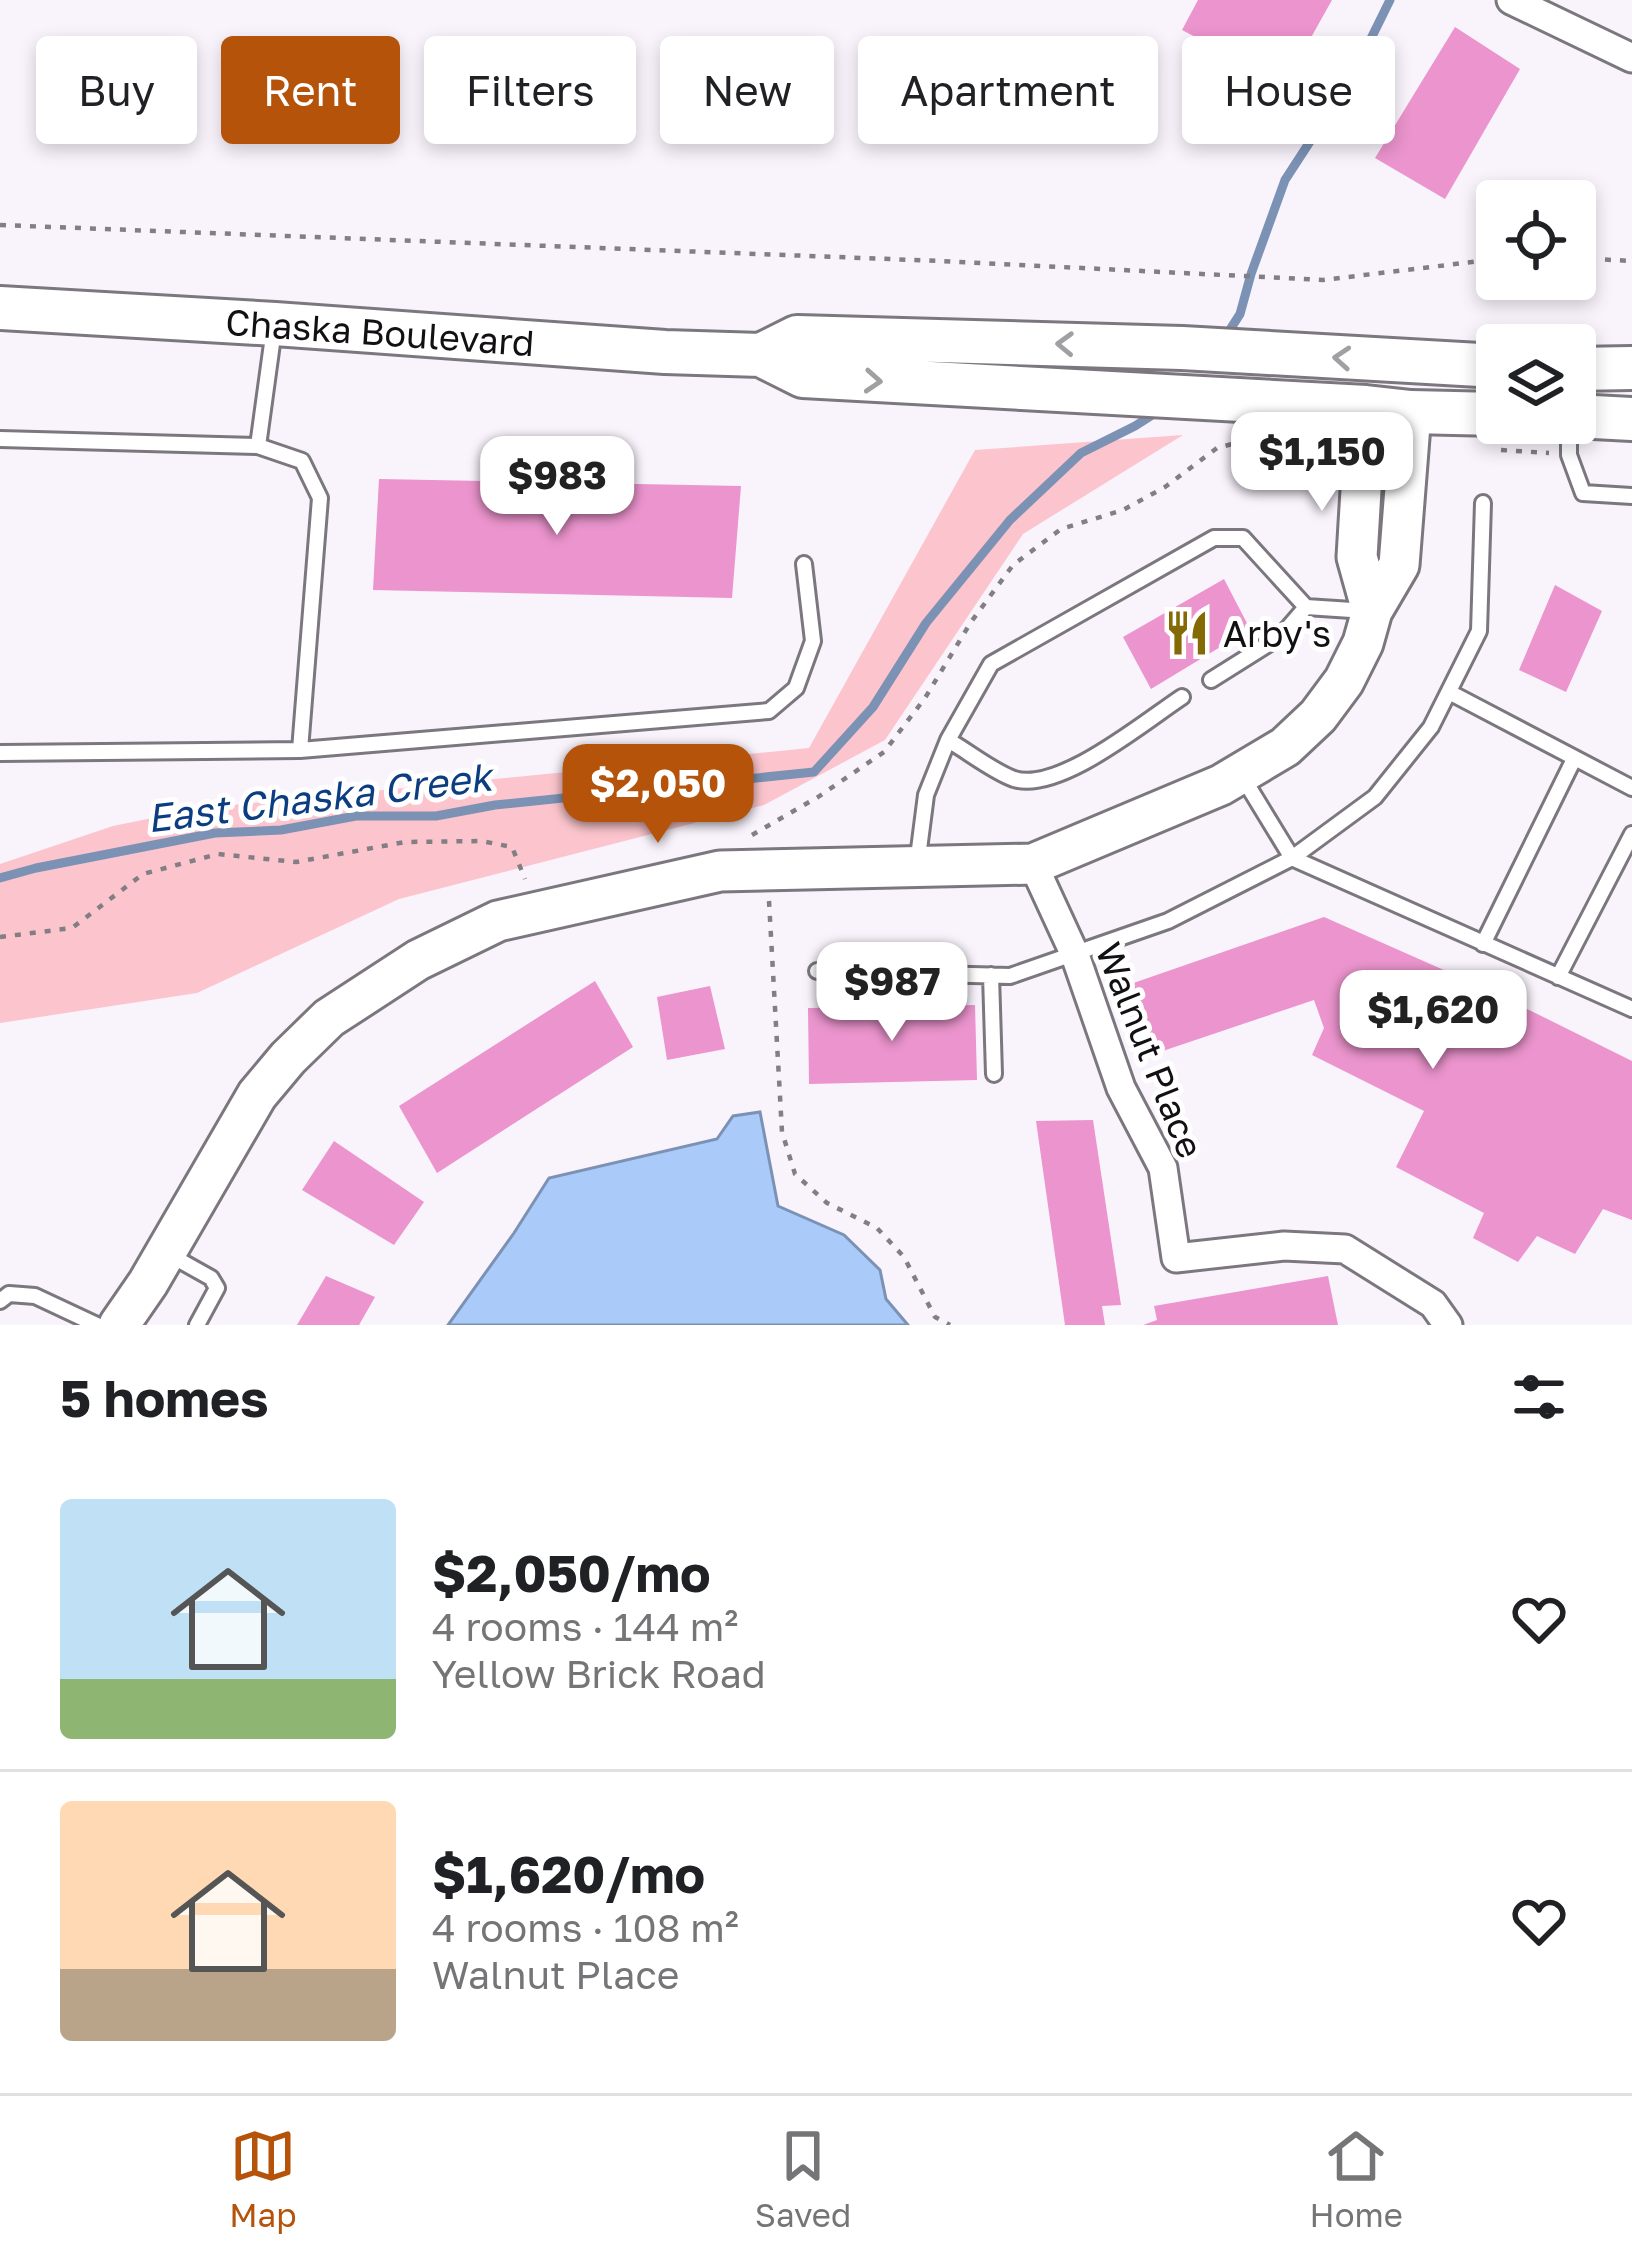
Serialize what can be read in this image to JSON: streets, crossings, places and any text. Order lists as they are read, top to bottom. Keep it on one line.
{"streets":{"main road":["Chaska Boulevard"],"street":["Walnut Place"]},"water":["East Chaska Creek"],"places":{"restaurant":["Arby's"]},"page":{"chip":["Buy","Rent","Filters","New","Apartment","House"],"price":["$1,150","$983","$2,050","$987","$1,620"],"heading":"5 homes","list":[{"name":"$2,050/mo","note":"4 rooms · 144 m² · Yellow Brick Road"},{"name":"$1,620/mo","note":"4 rooms · 108 m² · Walnut Place"}],"tabs":["Map","Saved","Home"]}}
